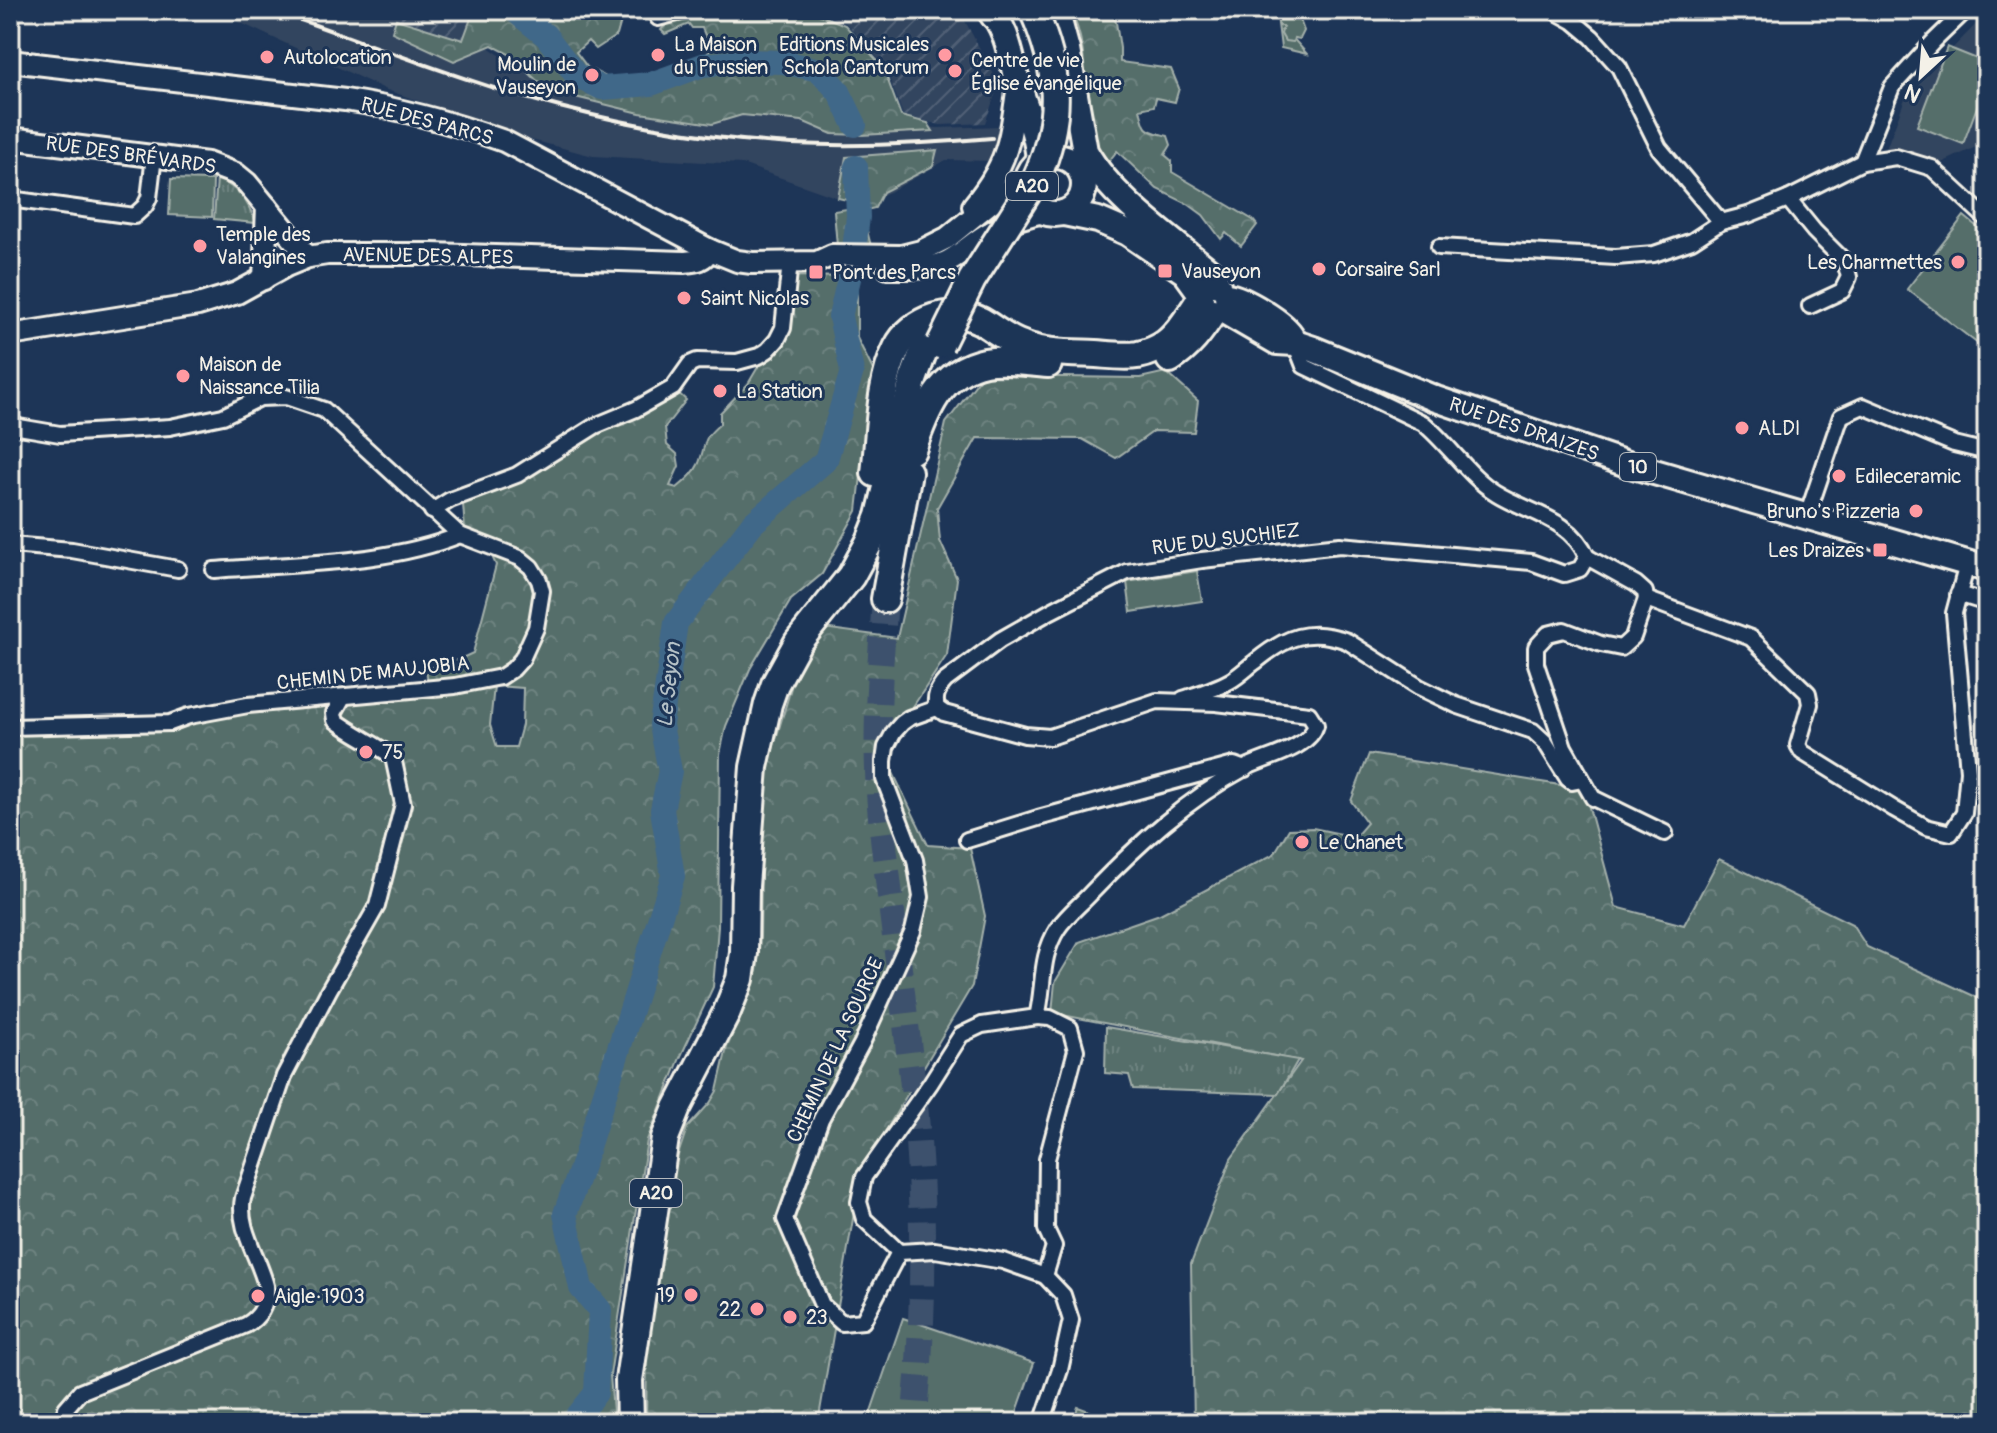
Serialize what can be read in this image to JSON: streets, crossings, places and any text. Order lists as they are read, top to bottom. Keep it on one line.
{"streets":{"highway":["A20"],"main road":["RUE DES PARCS","RUE DES BRÉVARDS","AVENUE DES ALPES","RUE DES DRAIZES","10"],"street":["RUE DU SUCHIEZ","CHEMIN DE MAUJOBIA","CHEMIN DE LA SOURCE"]},"crossings":[["RUE DES PARCS","AVENUE DES ALPES"],["RUE DES PARCS","10"],["RUE DES BRÉVARDS","AVENUE DES ALPES"],["RUE DES DRAIZES","10"],["RUE DU SUCHIEZ","CHEMIN DE LA SOURCE"]],"water":["Le Seyon"],"places":{"other":["La Maison du Prussien","Editions Musicales Schola Cantorum","Autolocation","Centre de vie Église évangélique","Moulin de Vauseyon","Temple des Valangines","Les Charmettes","Corsaire Sarl","Saint Nicolas","Maison de Naissance Tilia","La Station","ALDI","Edileceramic","Bruno's Pizzeria","75","Le Chanet","19","Aigle·1903","22","23"],"transit":["Vauseyon","Pont des Parcs","Les Draizes"]},"north":"bottom left"}
